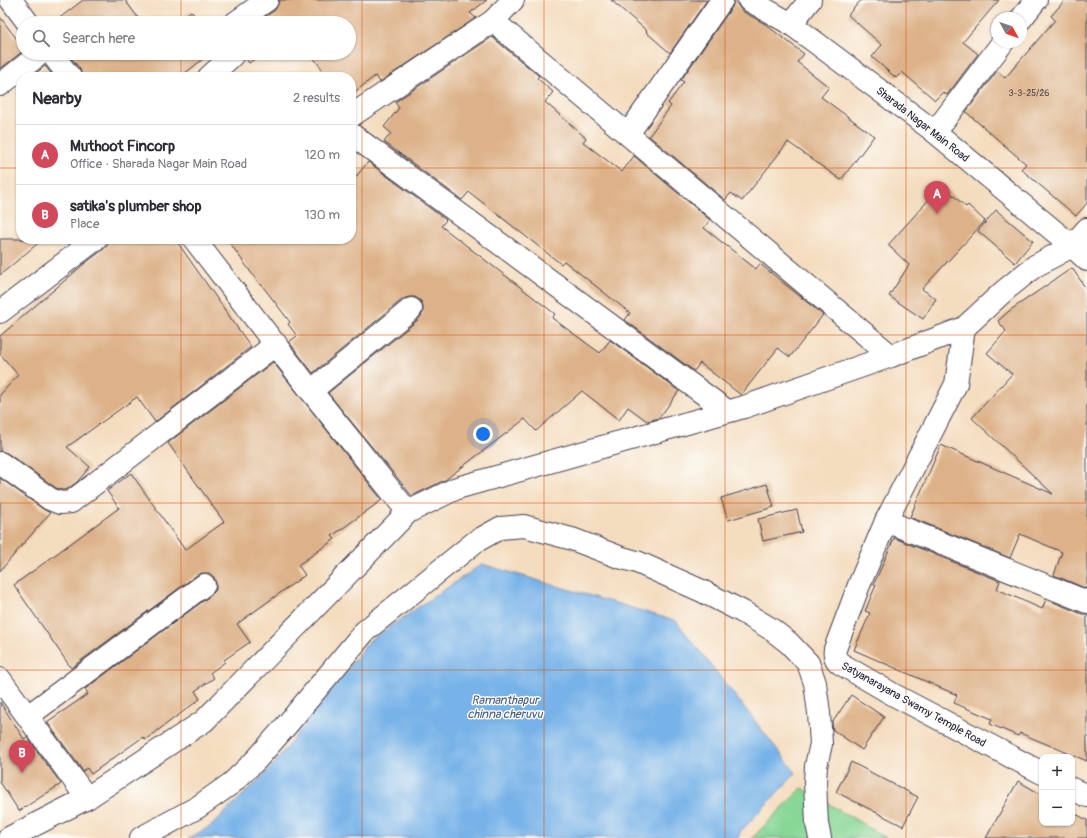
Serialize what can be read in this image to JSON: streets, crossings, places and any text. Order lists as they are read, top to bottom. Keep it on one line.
{"streets":{"street":["Sharada Nagar Main Road","Satyanarayana Swamy Temple Road"]},"water":["Ramanthapur chinna cheruvu"],"house_numbers":["3-3-25/26"],"north":"bottom right","page":{"search":"Search here","heading":["Nearby","2 results"],"list":[{"mark":"A","name":"Muthoot Fincorp","note":"Office · Sharada Nagar Main Road","value":"120 m"},{"mark":"B","name":"satika's plumber shop","note":"Place","value":"130 m"}],"pins":["A","B"],"map_buttons":["+","−"]}}
